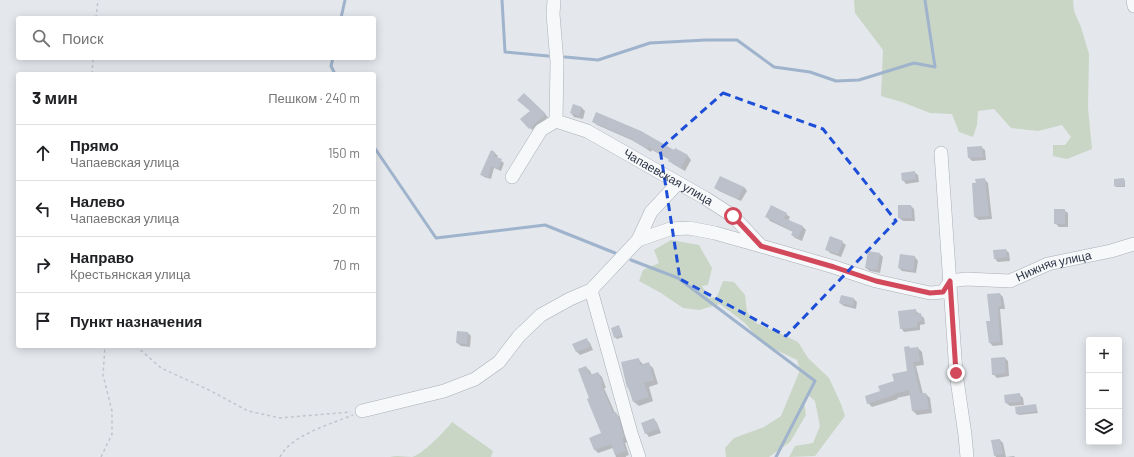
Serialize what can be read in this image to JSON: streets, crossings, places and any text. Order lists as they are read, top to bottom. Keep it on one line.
{"streets":{"street":["Чапаевская улица","Нижняя улица"]},"page":{"search":"Поиск","heading":["3 мин","Пешком · 240 m"],"list":[["Прямо","Чапаевская улица","150 m"],["Налево","Чапаевская улица","20 m"],["Направо","Крестьянская улица","70 m"],"Пункт назначения"],"map_buttons":["+","−"]}}
